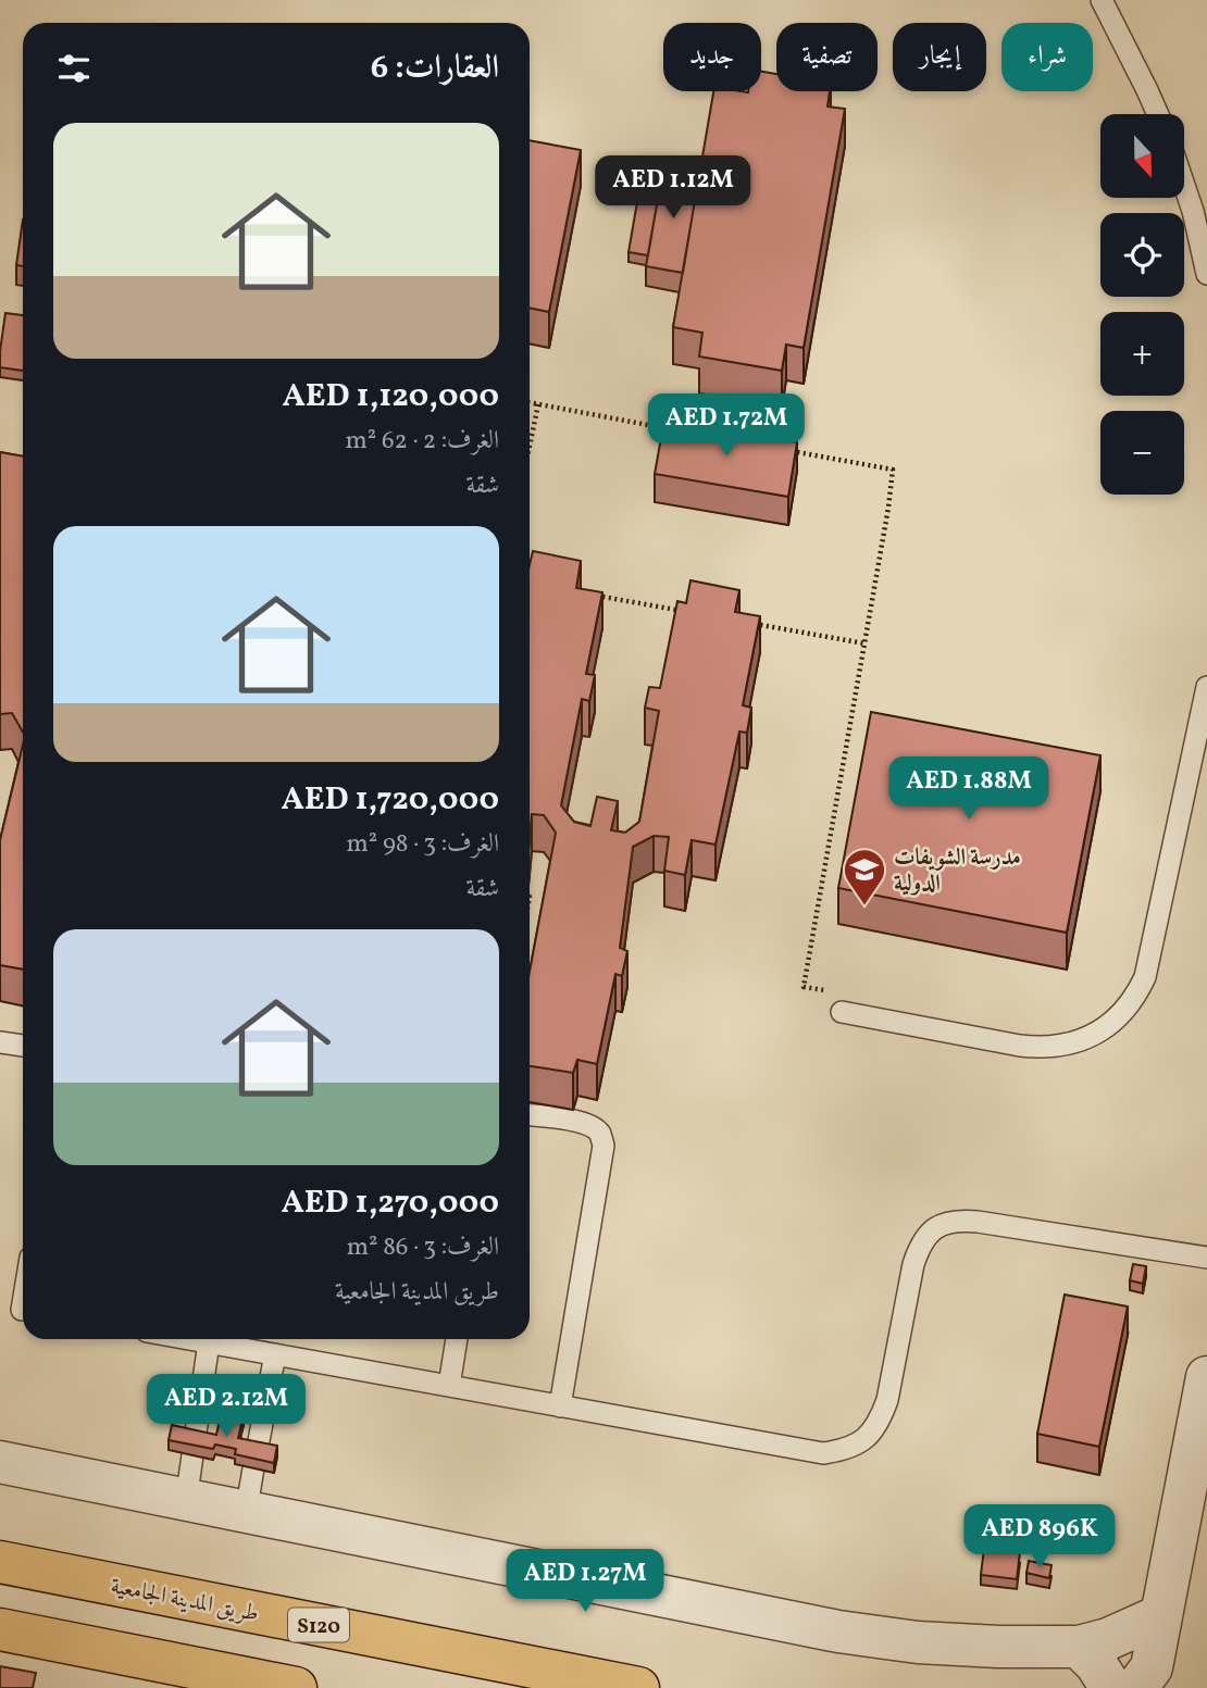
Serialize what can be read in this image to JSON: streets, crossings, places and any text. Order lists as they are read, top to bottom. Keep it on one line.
{"streets":{"main road":["طريق المدينة الجامعية","S120"]},"places":{"school or university":["مدرسة الشويفات الدولية"]},"north":"bottom","page":{"chip":["شراء","إيجار","تصفية","جديد"],"heading":"العقارات: 6","map_buttons":["+","−"],"list":[{"name":"AED 1,120,000","note":"الغرف: 2 · 62 m² · شقة"},{"name":"AED 1,720,000","note":"الغرف: 3 · 98 m² · شقة"},{"name":"AED 1,270,000","note":"الغرف: 3 · 86 m² · طريق المدينة الجامعية"}],"price":["AED 1.12M","AED 1.72M","AED 1.88M","AED 2.12M","AED 896K","AED 1.27M"]}}
